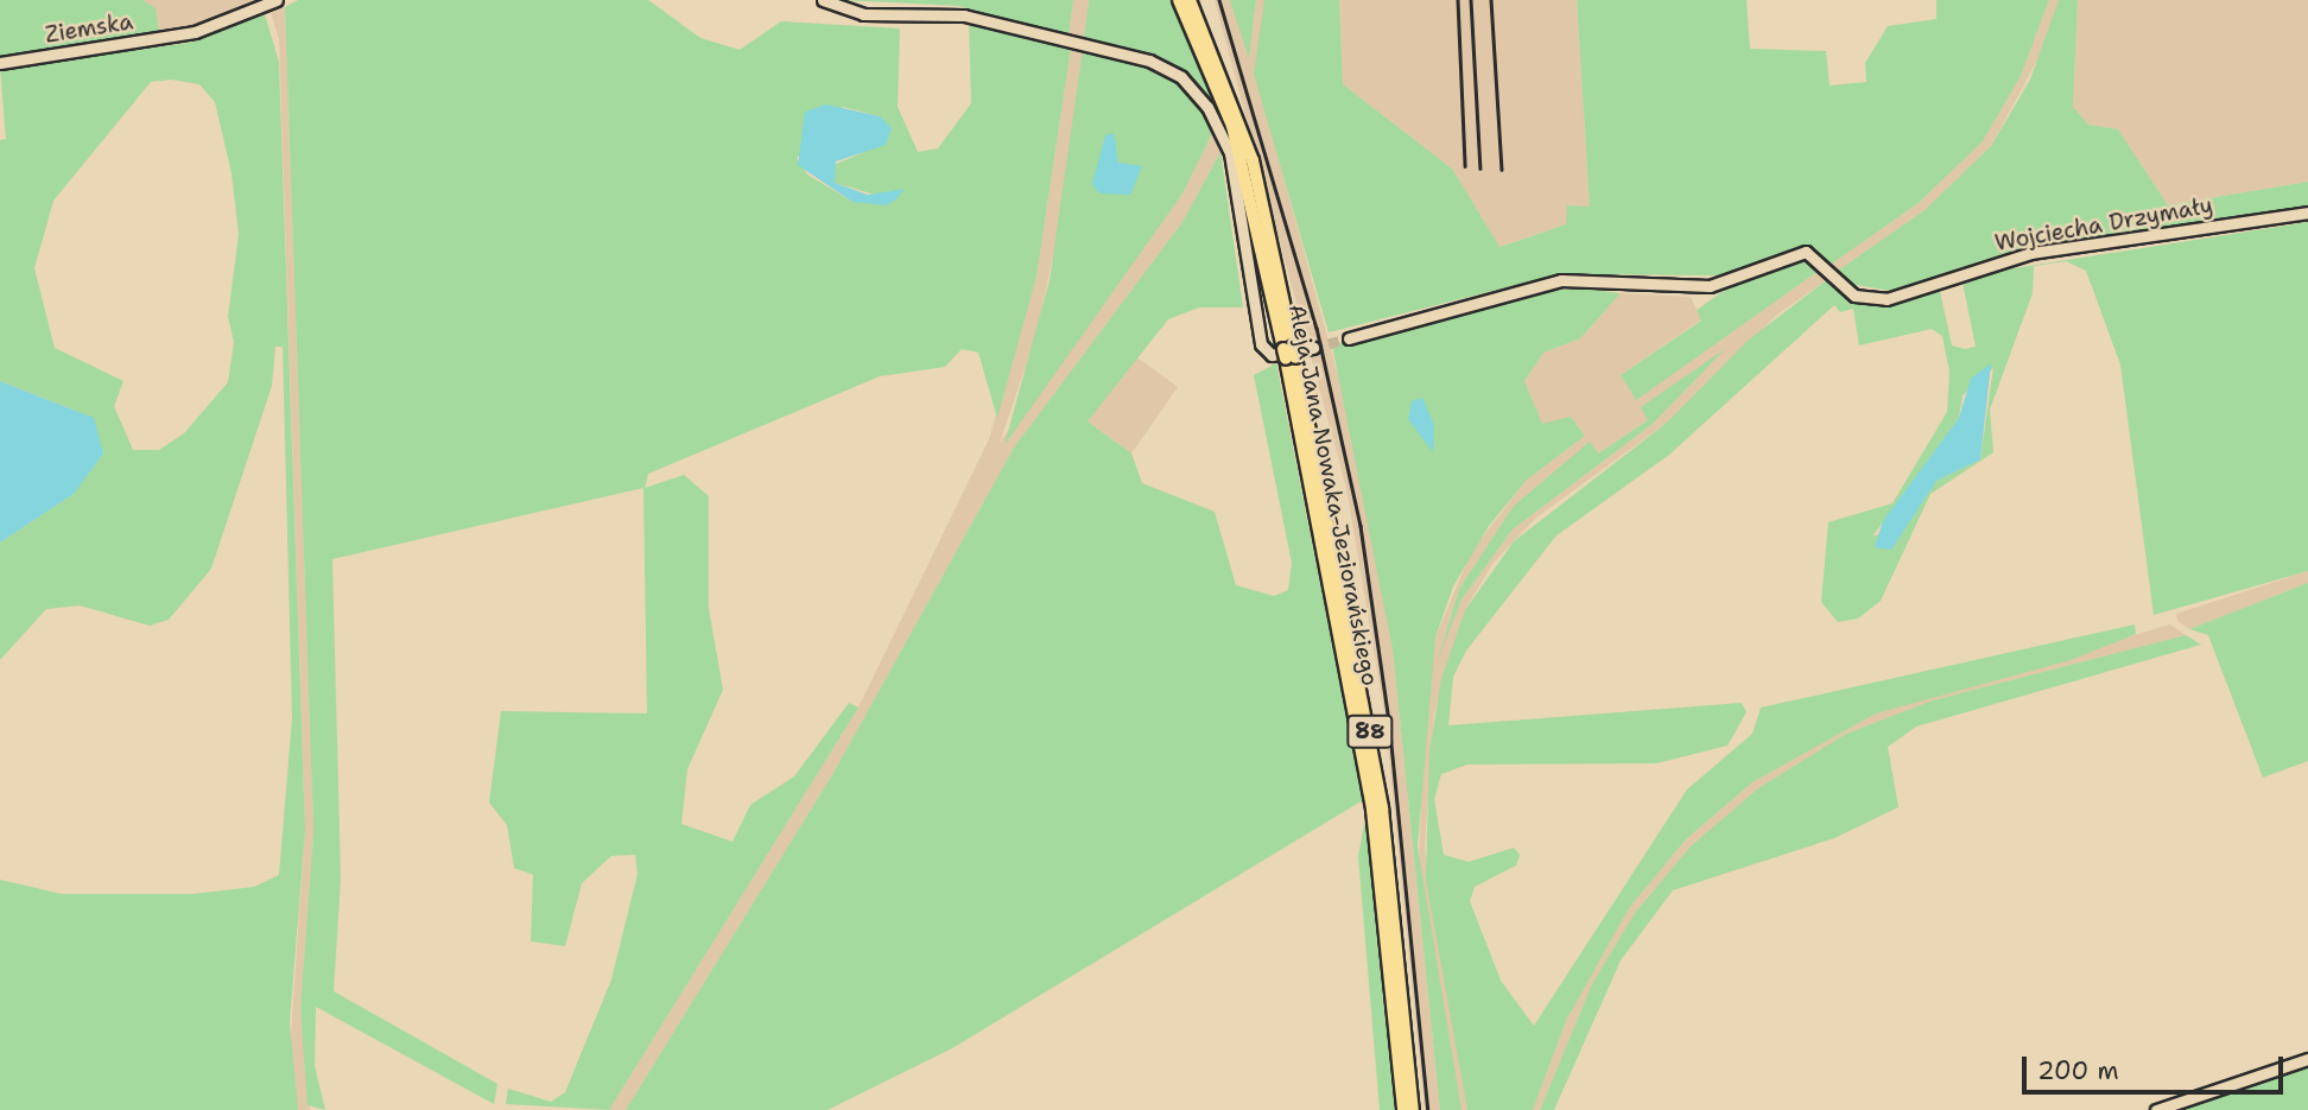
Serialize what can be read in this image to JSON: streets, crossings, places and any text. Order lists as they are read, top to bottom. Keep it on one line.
{"streets":{"main road":["Aleja Jana Nowaka-Jeziorańskiego","88"],"street":["Ziemska","Wojciecha Drzymały"]},"scale_bar":"200 m"}
